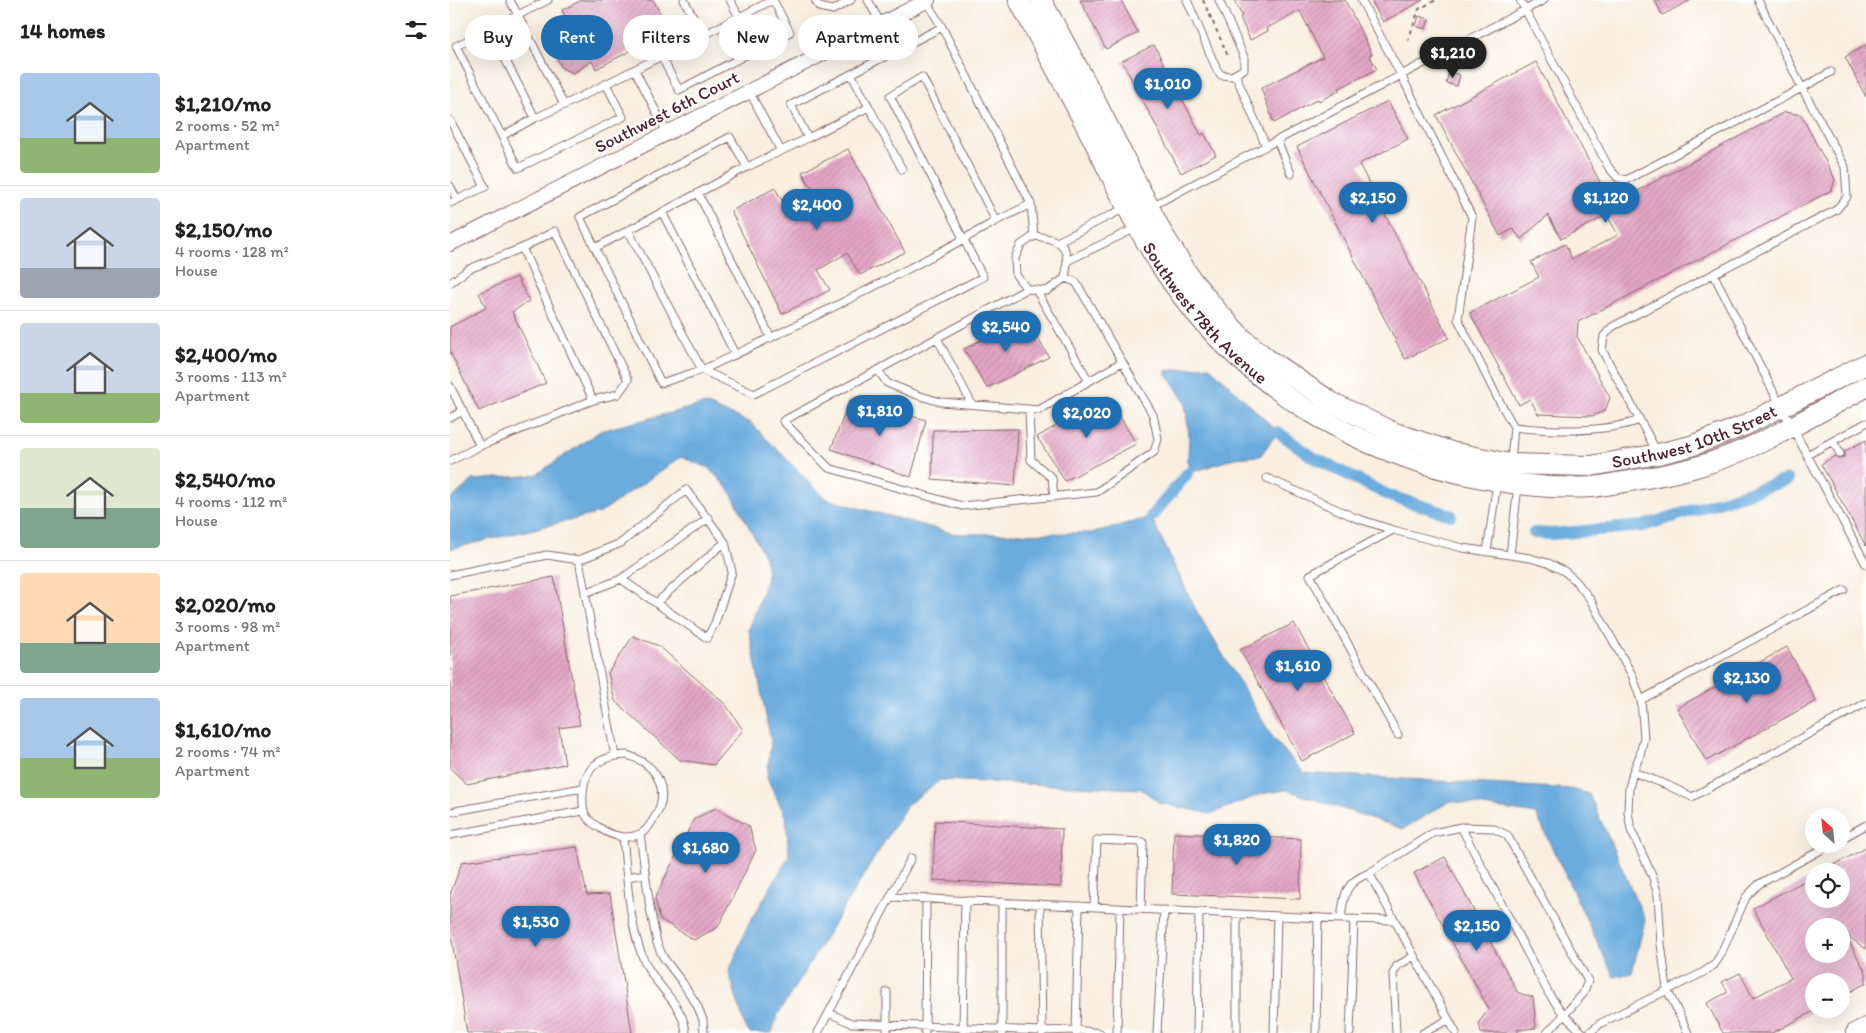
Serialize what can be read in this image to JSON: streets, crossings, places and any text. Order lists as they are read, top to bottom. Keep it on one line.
{"streets":{"street":["Southwest 6th Court","Southwest 78th Avenue","Southwest 10th Street"]},"crossings":[["Southwest 78th Avenue","Southwest 10th Street"]],"north":"top left","page":{"heading":"14 homes","chip":["Buy","Rent","Filters","New","Apartment"],"price":["$1,210","$1,010","$2,150","$1,120","$2,400","$2,540","$1,810","$2,020","$1,610","$2,130","$1,820","$1,680","$1,530","$2,150"],"list":[{"name":"$1,210/mo","note":"2 rooms · 52 m² · Apartment"},{"name":"$2,150/mo","note":"4 rooms · 128 m² · House"},{"name":"$2,400/mo","note":"3 rooms · 113 m² · Apartment"},{"name":"$2,540/mo","note":"4 rooms · 112 m² · House"},{"name":"$2,020/mo","note":"3 rooms · 98 m² · Apartment"},{"name":"$1,610/mo","note":"2 rooms · 74 m² · Apartment"}],"map_buttons":["+","−"]}}
